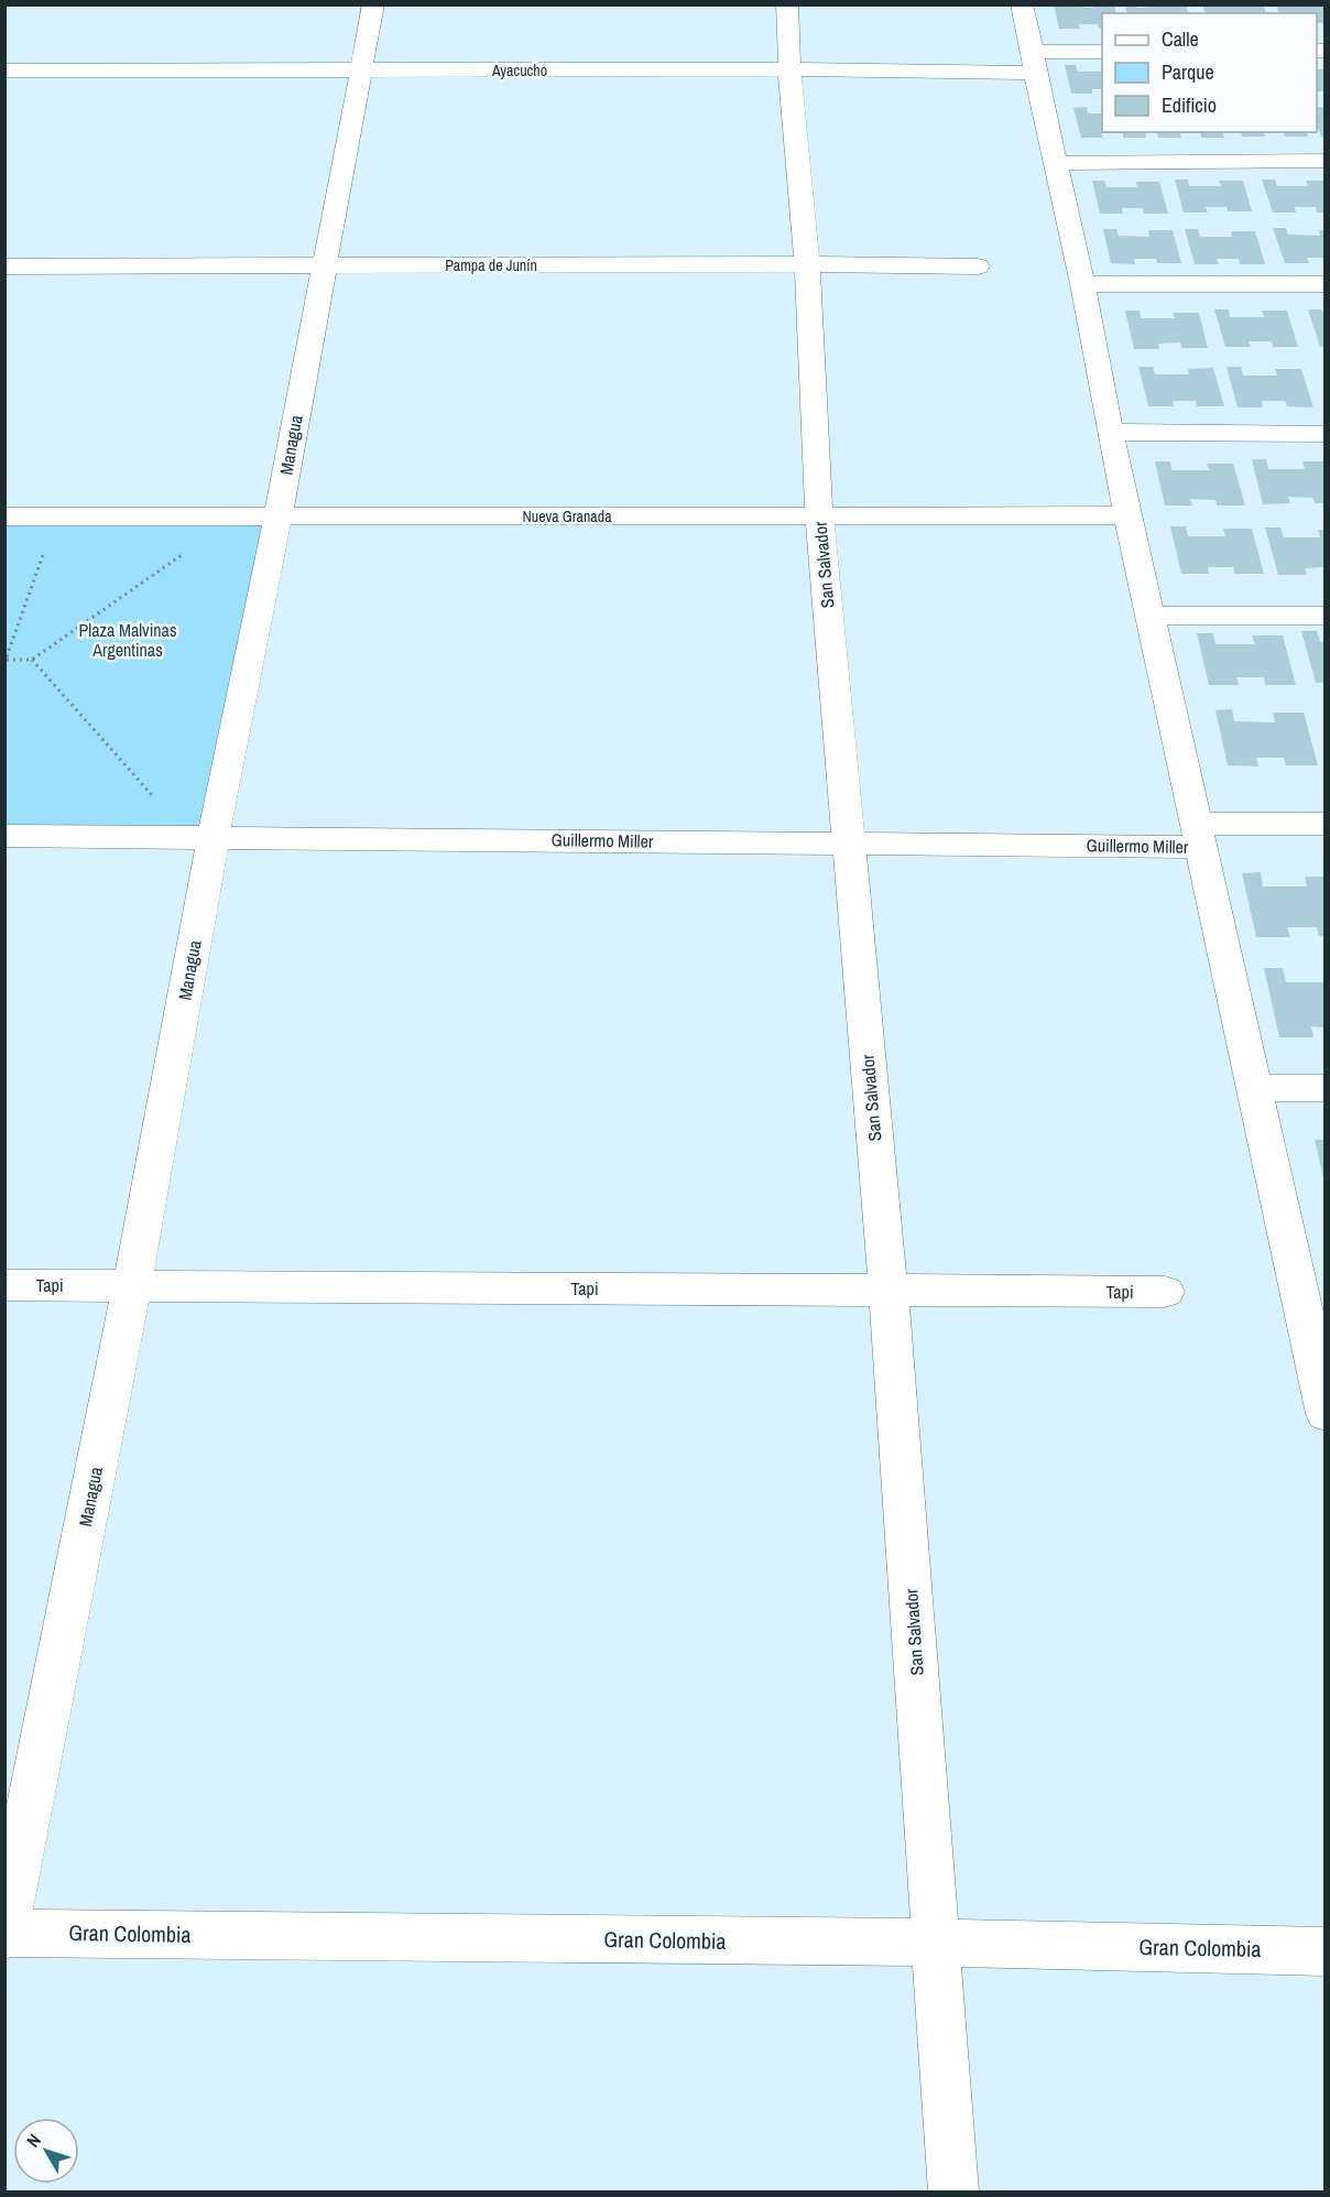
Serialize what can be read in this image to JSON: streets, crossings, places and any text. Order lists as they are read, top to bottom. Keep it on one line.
{"streets":{"street":["Ayacucho","Pampa de Junín","Managua","Nueva Granada","San Salvador","Guillermo Miller","Tapi","Gran Colombia"]},"crossings":[["Ayacucho","Managua"],["Ayacucho","San Salvador"],["Pampa de Junín","Managua"],["Pampa de Junín","San Salvador"],["Managua","Nueva Granada"],["Managua","Guillermo Miller"],["Managua","Tapi"],["Managua","Gran Colombia"],["Nueva Granada","San Salvador"],["San Salvador","Guillermo Miller"],["San Salvador","Tapi"],["San Salvador","Gran Colombia"]],"parks":["Plaza Malvinas Argentinas"],"legend":["Calle","Parque","Edificio"],"north":"top left"}
